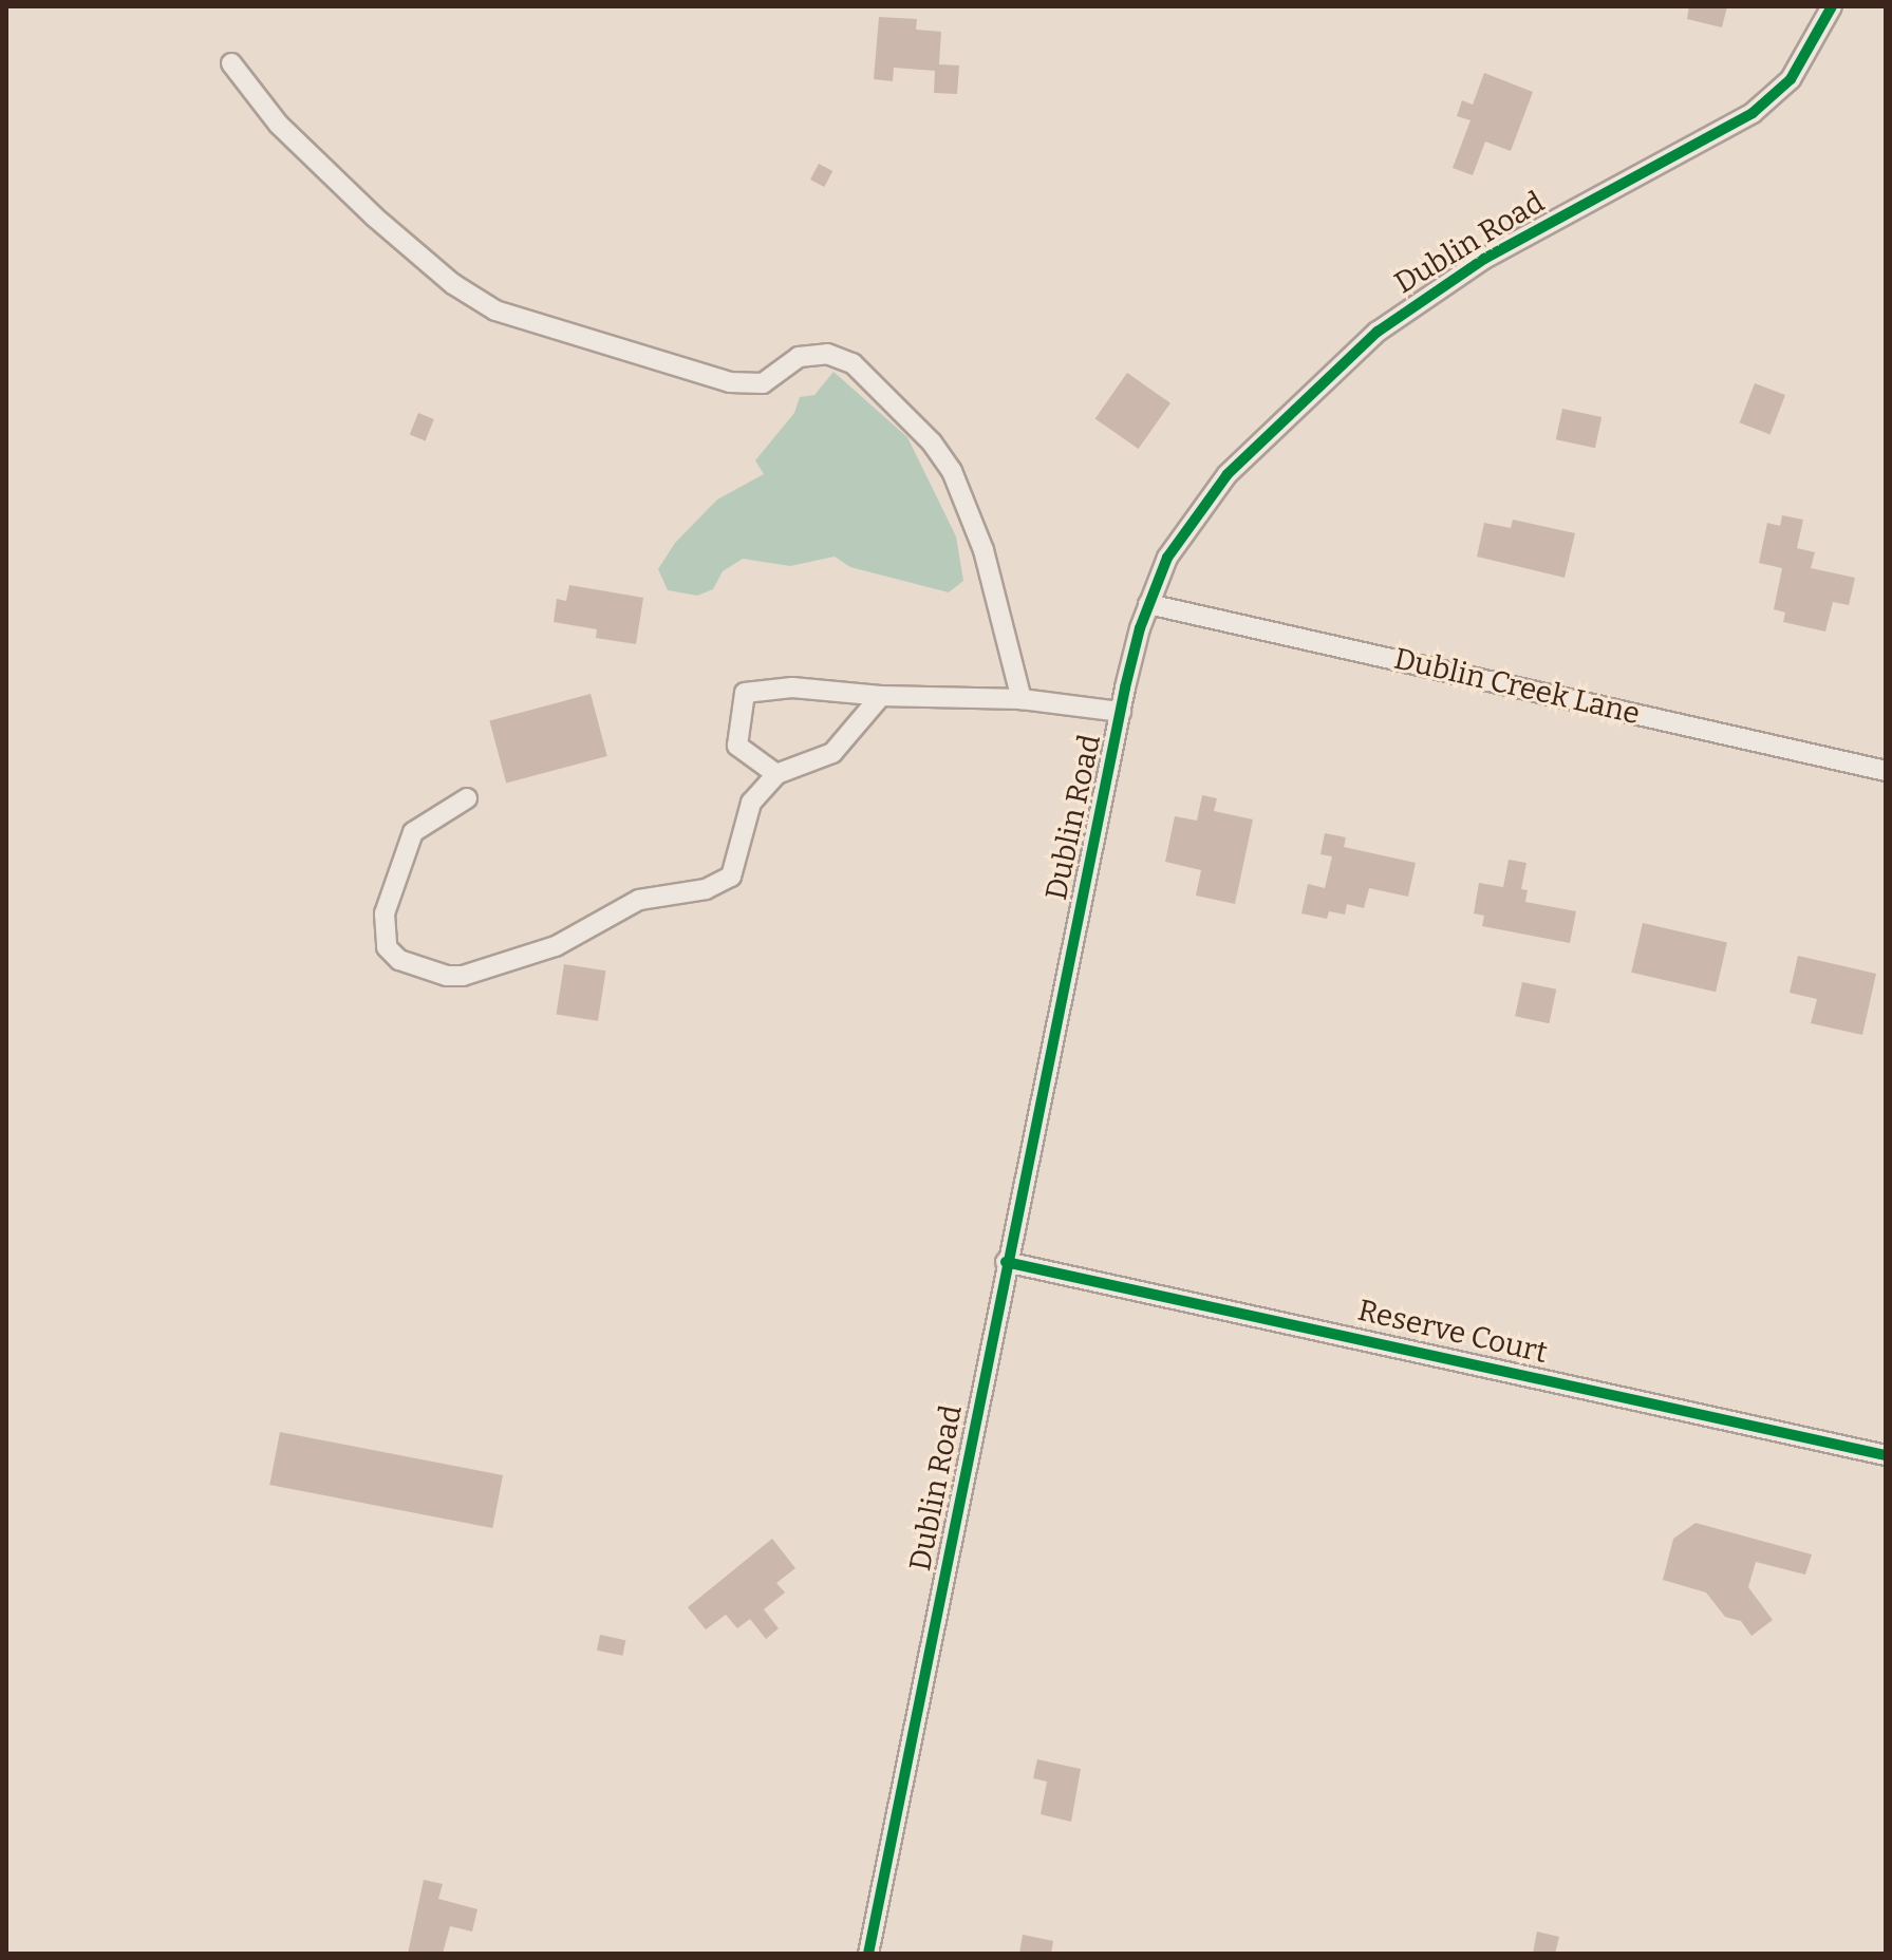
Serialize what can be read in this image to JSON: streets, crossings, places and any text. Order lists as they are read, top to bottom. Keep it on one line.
{"streets":{"street":["Dublin Road","Dublin Creek Lane","Reserve Court"]},"crossings":[["Dublin Road","Dublin Creek Lane"],["Dublin Road","Reserve Court"]]}
